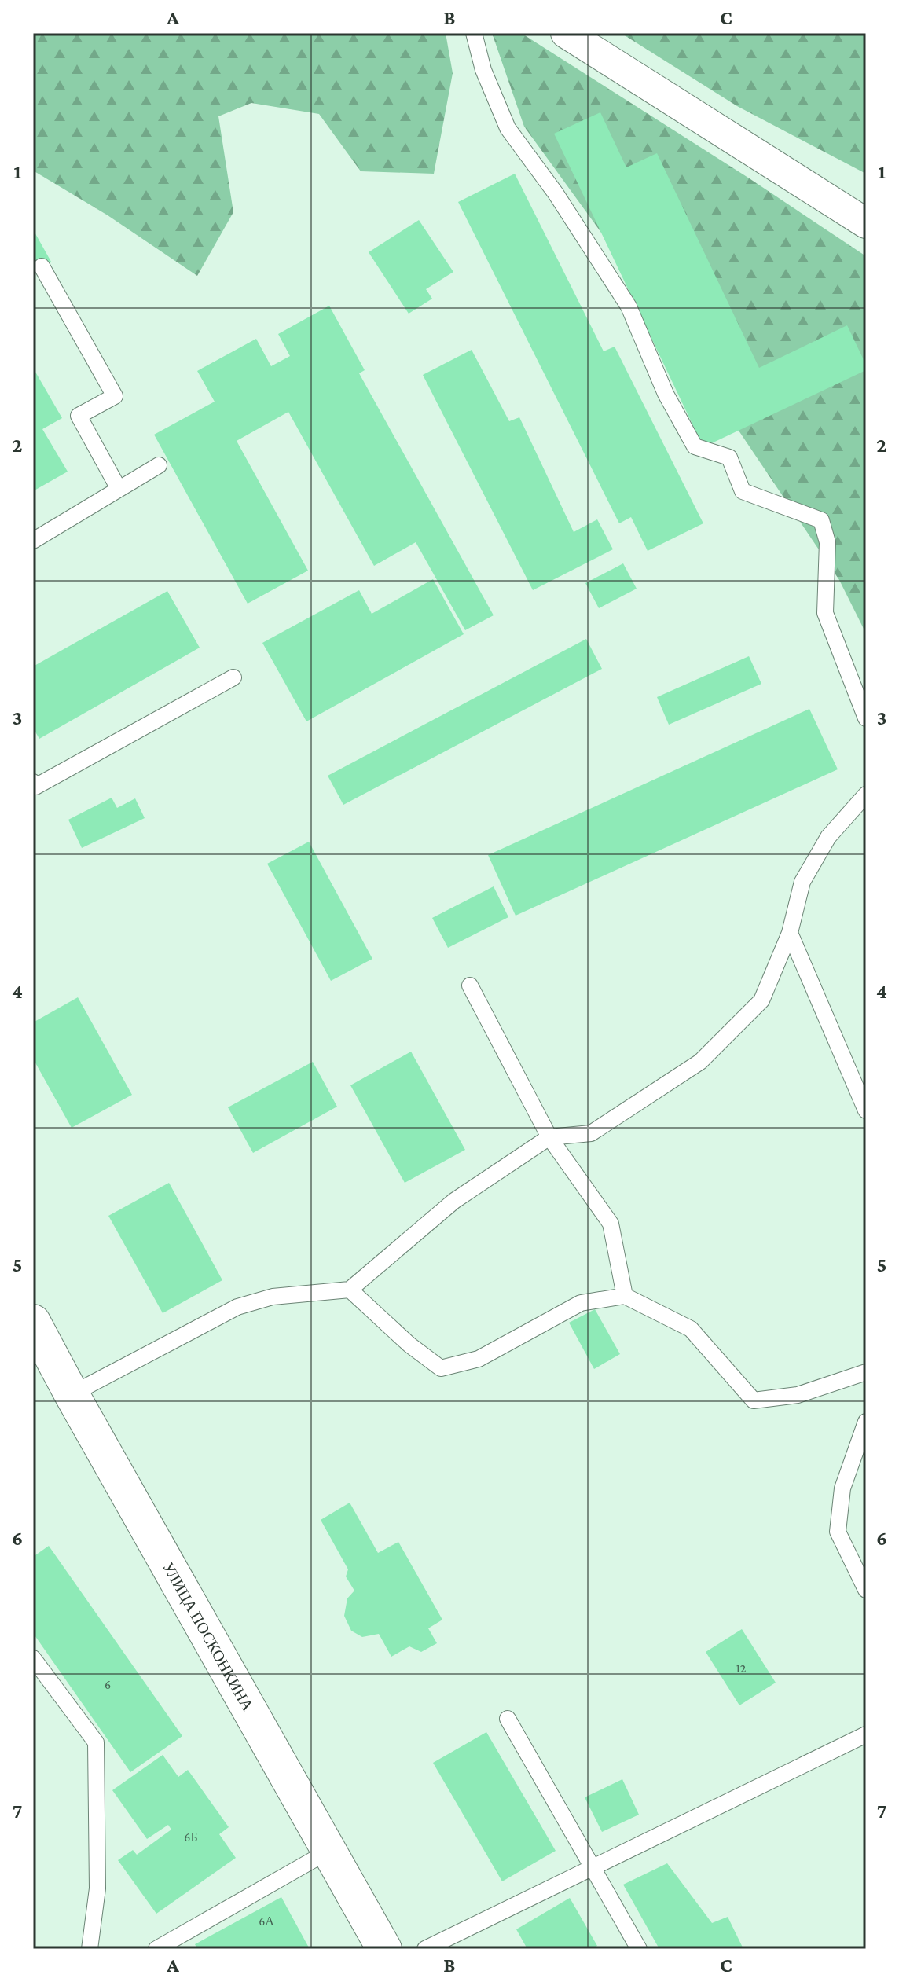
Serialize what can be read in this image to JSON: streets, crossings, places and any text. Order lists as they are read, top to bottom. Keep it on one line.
{"streets":{"street":["УЛИЦА ПОСКОНКИНА"]},"house_numbers":["12","6","6Б","6А"],"grid":{"columns":["A","B","C"],"rows":["1","2","3","4","5","6","7"]}}
